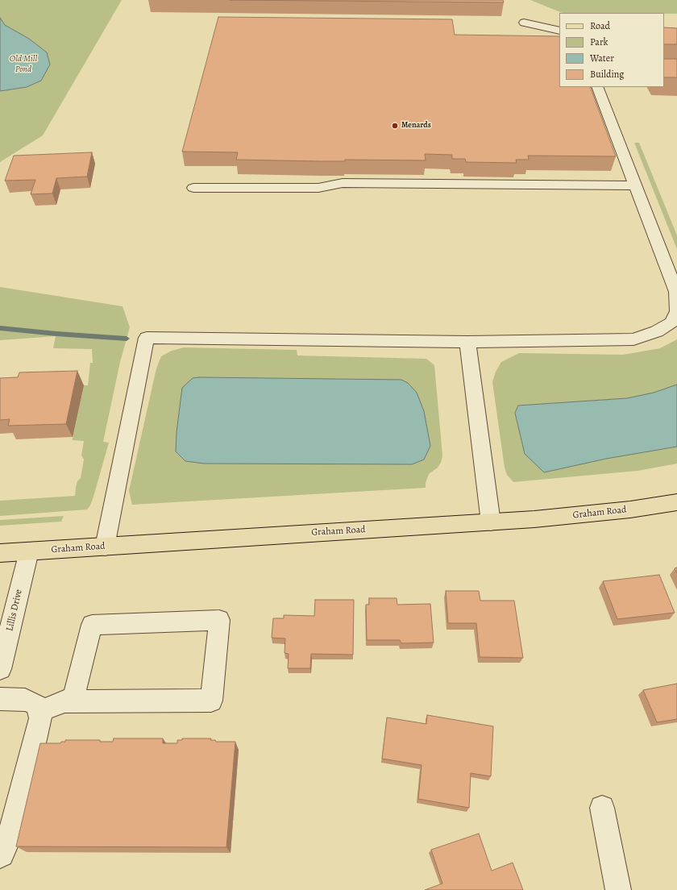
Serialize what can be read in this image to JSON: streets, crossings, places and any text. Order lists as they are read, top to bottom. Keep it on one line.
{"streets":{"main road":["Graham Road"],"street":["Lillis Drive"]},"crossings":[["Graham Road","Lillis Drive"]],"water":["Old Mill Pond"],"places":["Menards"],"legend":["Road","Park","Water","Building"]}
